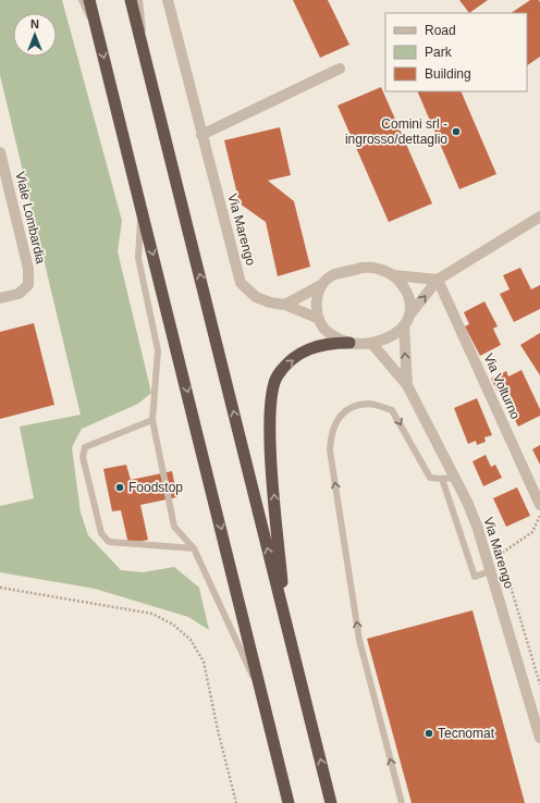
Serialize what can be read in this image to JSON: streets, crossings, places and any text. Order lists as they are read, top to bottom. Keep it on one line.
{"streets":{"street":["Viale Lombardia","Via Marengo","Via Volturno"]},"places":["Comini srl - ingrosso/dettaglio","Foodstop","Tecnomat"],"legend":["Road","Park","Building"],"north":"top"}
